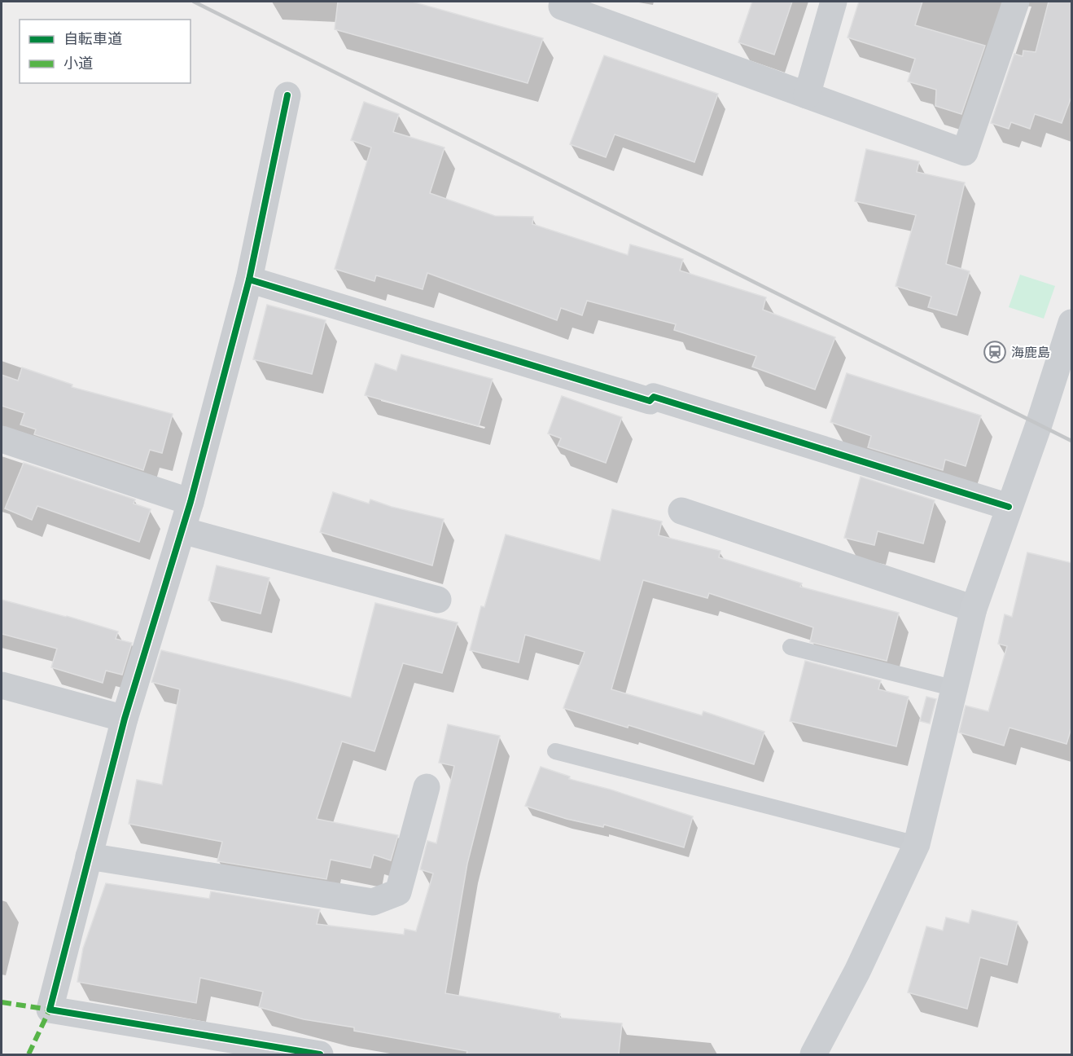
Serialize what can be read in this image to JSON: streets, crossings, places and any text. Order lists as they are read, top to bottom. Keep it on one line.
{"places":{"station":["海鹿島"]},"legend":["自転車道","小道"]}
